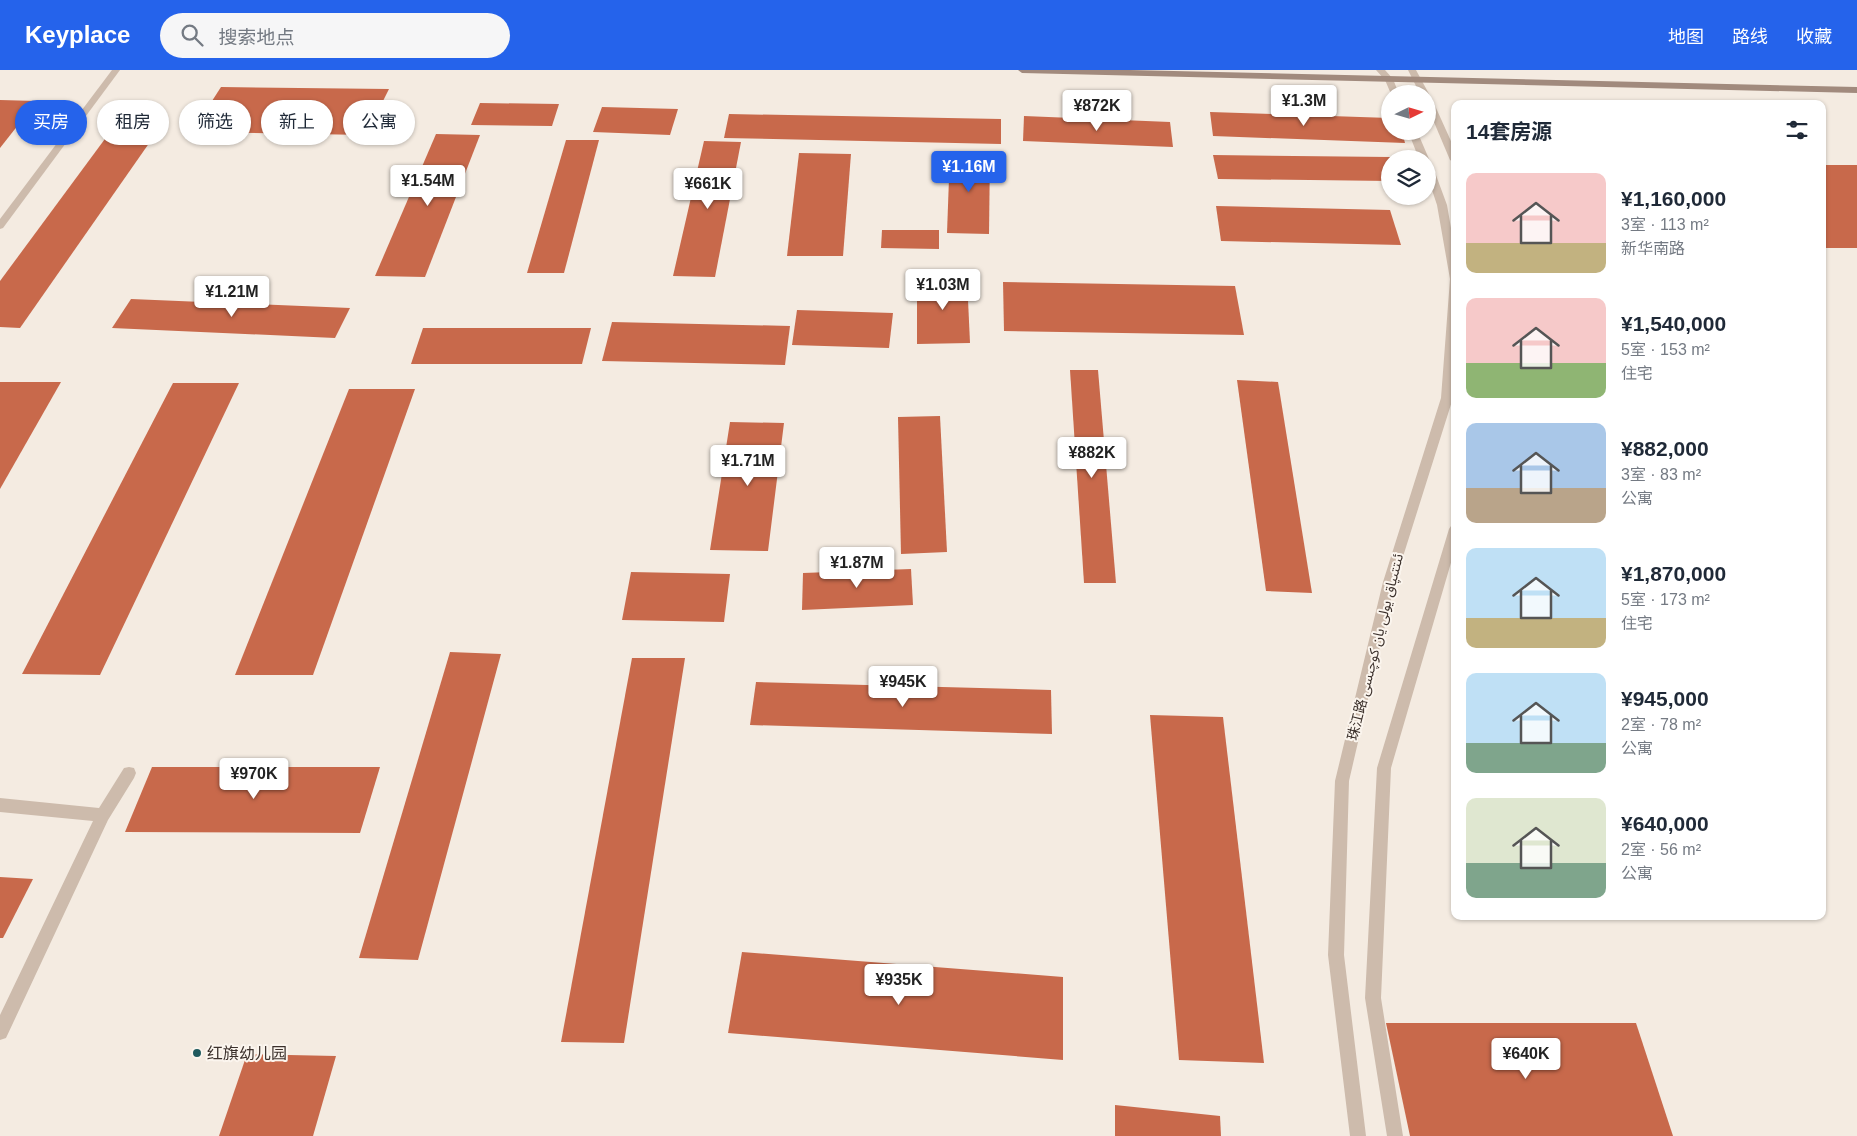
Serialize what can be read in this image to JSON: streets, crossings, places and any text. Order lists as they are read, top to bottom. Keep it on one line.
{"streets":{"street":["珠江路 ئىتتىپاق يولى يان كوچىسى"]},"places":["红旗幼儿园"],"north":"right","page":{"header":"Keyplace","search":"搜索地点","nav":["地图","路线","收藏"],"price":["¥1.3M","¥872K","¥1.16M","¥1.54M","¥661K","¥1.03M","¥1.21M","¥882K","¥1.71M","¥1.87M","¥945K","¥970K","¥935K","¥640K"],"chip":["买房","租房","筛选","新上","公寓"],"heading":"14套房源","list":[{"name":"¥1,160,000","note":"3室 · 113 m² · 新华南路"},{"name":"¥1,540,000","note":"5室 · 153 m² · 住宅"},{"name":"¥882,000","note":"3室 · 83 m² · 公寓"},{"name":"¥1,870,000","note":"5室 · 173 m² · 住宅"},{"name":"¥945,000","note":"2室 · 78 m² · 公寓"},{"name":"¥640,000","note":"2室 · 56 m² · 公寓"}]}}
